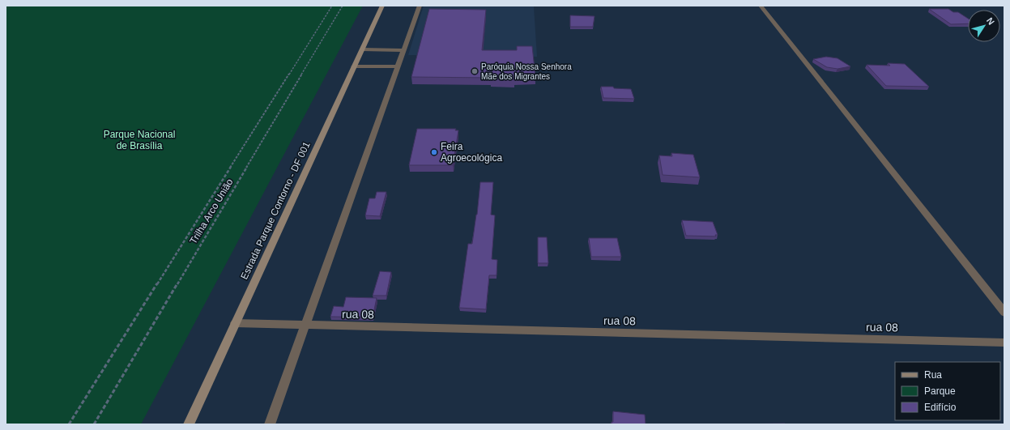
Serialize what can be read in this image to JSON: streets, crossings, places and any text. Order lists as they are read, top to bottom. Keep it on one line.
{"streets":{"main road":["Estrada Parque Contorno - DF 001"],"street":["rua 08"],"path":["Trilha Arco União"]},"crossings":[["Estrada Parque Contorno - DF 001","rua 08"]],"parks":["Parque Nacional de Brasília"],"places":["Paróquia Nossa Senhora Mãe dos Migrantes","Feira Agroecológica"],"legend":["Rua","Parque","Edifício"],"north":"top right"}
